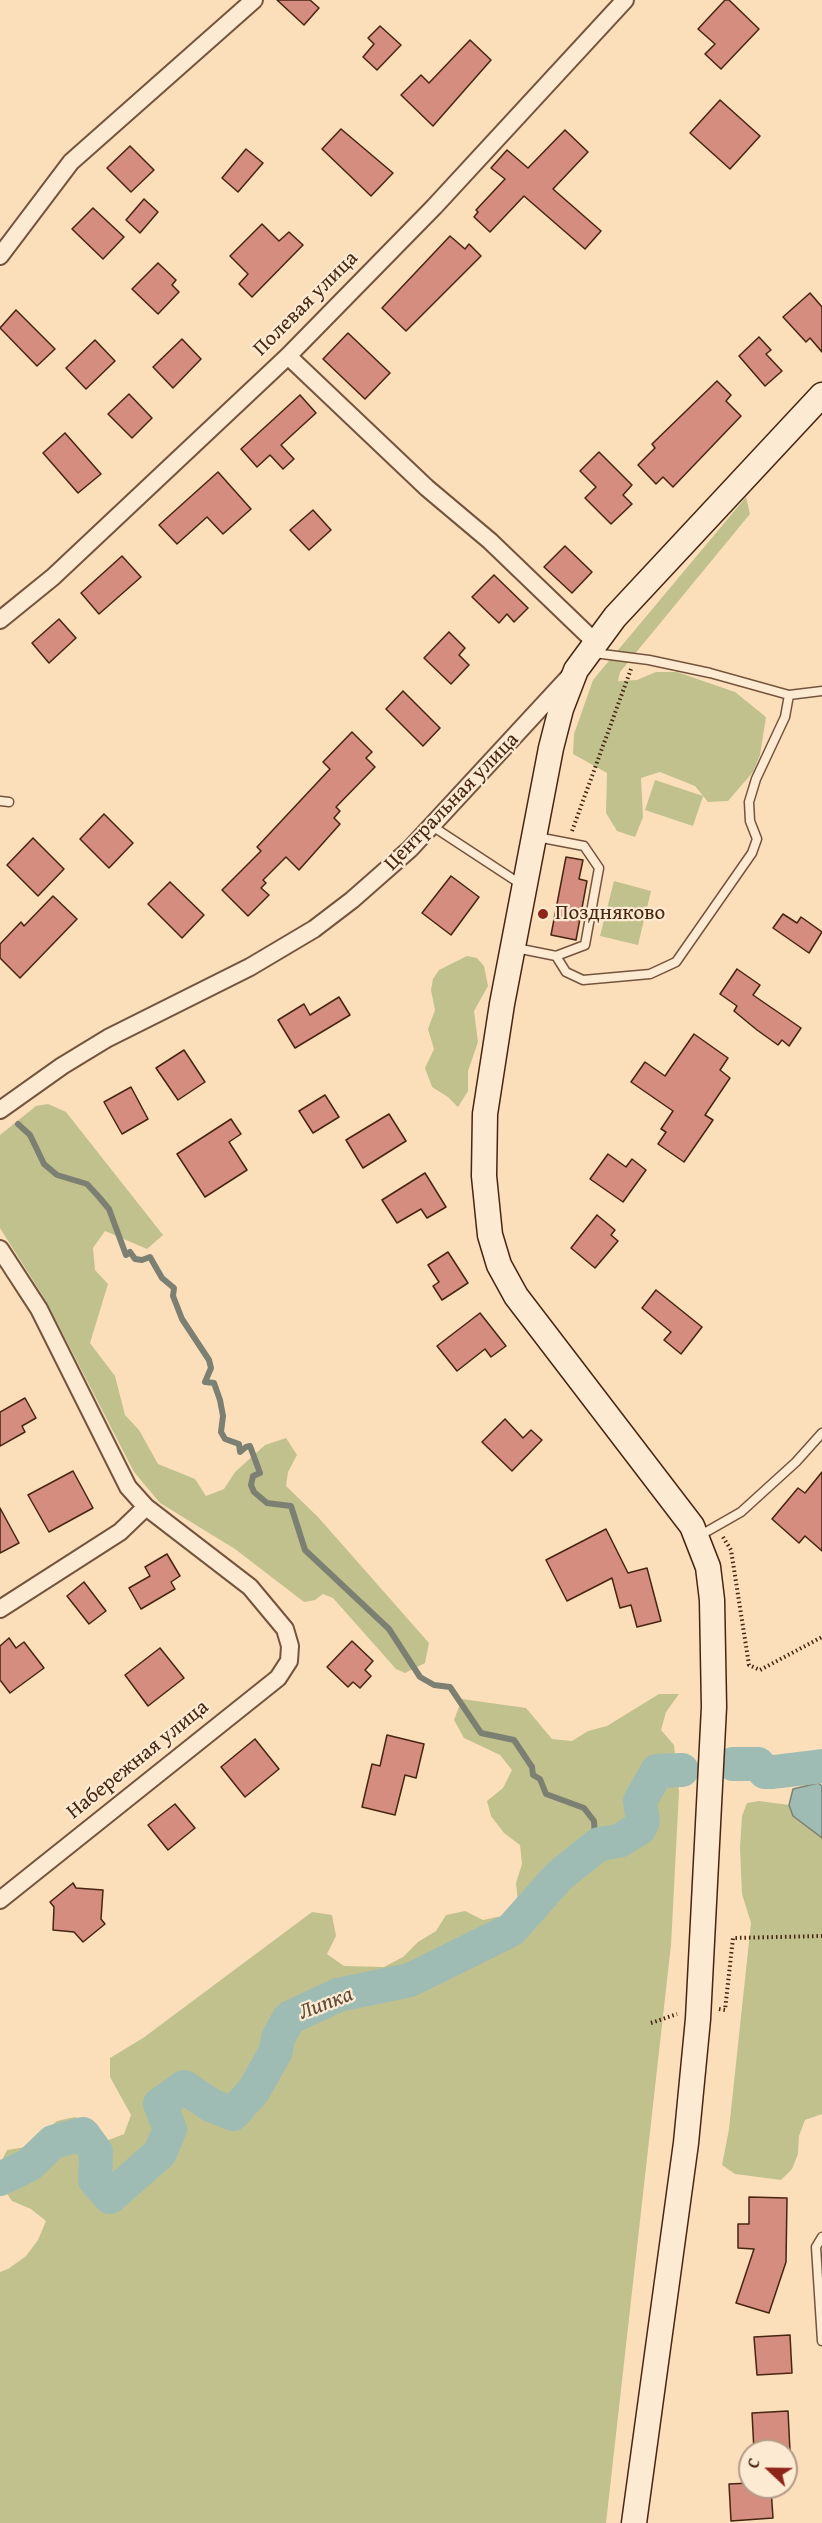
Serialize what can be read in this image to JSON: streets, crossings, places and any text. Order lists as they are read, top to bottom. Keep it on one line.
{"streets":{"street":["Полевая улица","Центральная улица","Набережная улица"]},"water":["Липка"],"places":["Поздняково"],"north":"left"}
